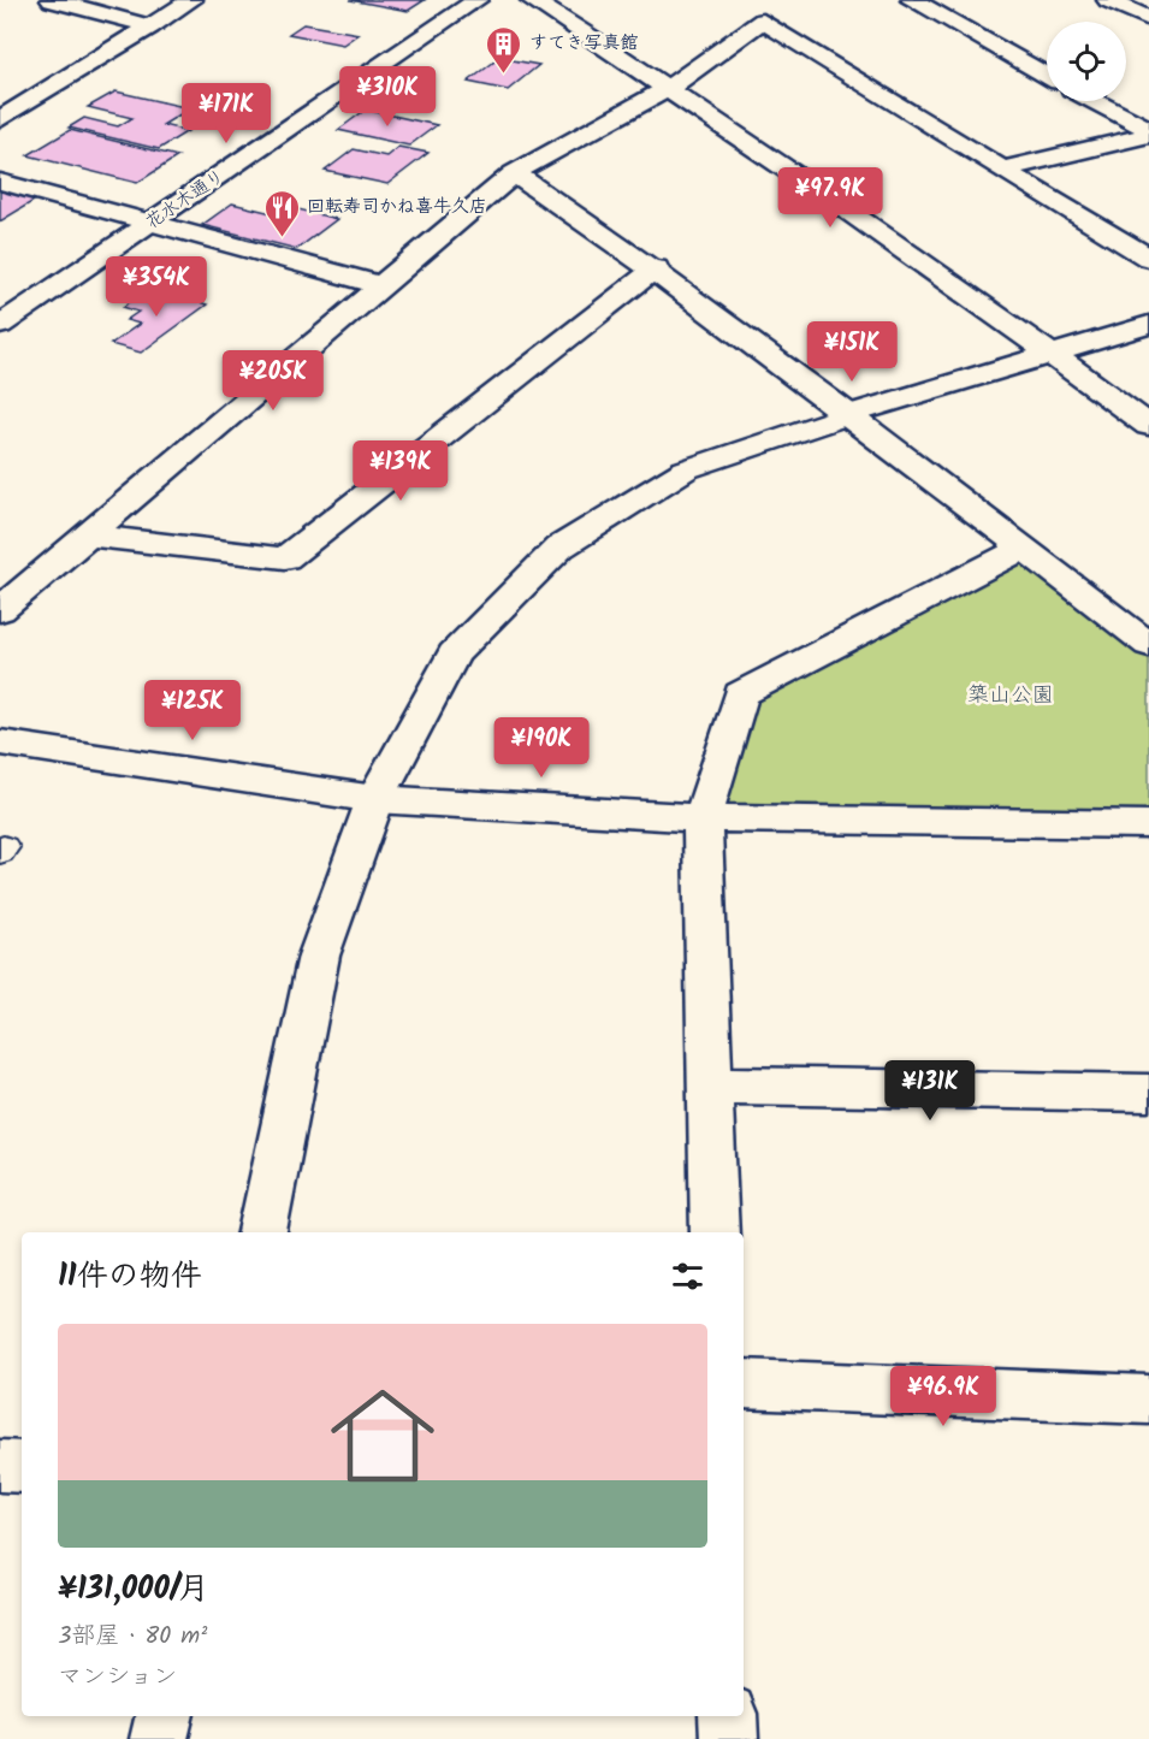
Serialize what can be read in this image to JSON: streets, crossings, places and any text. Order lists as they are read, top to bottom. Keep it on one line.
{"streets":{"street":["花水木通り"]},"parks":["築山公園"],"places":{"building":["すてき写真館"],"restaurant":["回転寿司かね喜牛久店"]},"page":{"price":["¥310K","¥171K","¥97.9K","¥354K","¥151K","¥205K","¥139K","¥125K","¥190K","¥131K","¥96.9K"],"heading":"11件の物件","list":[{"name":"¥131,000/月","note":"3部屋 · 80 m² · マンション"}]}}
